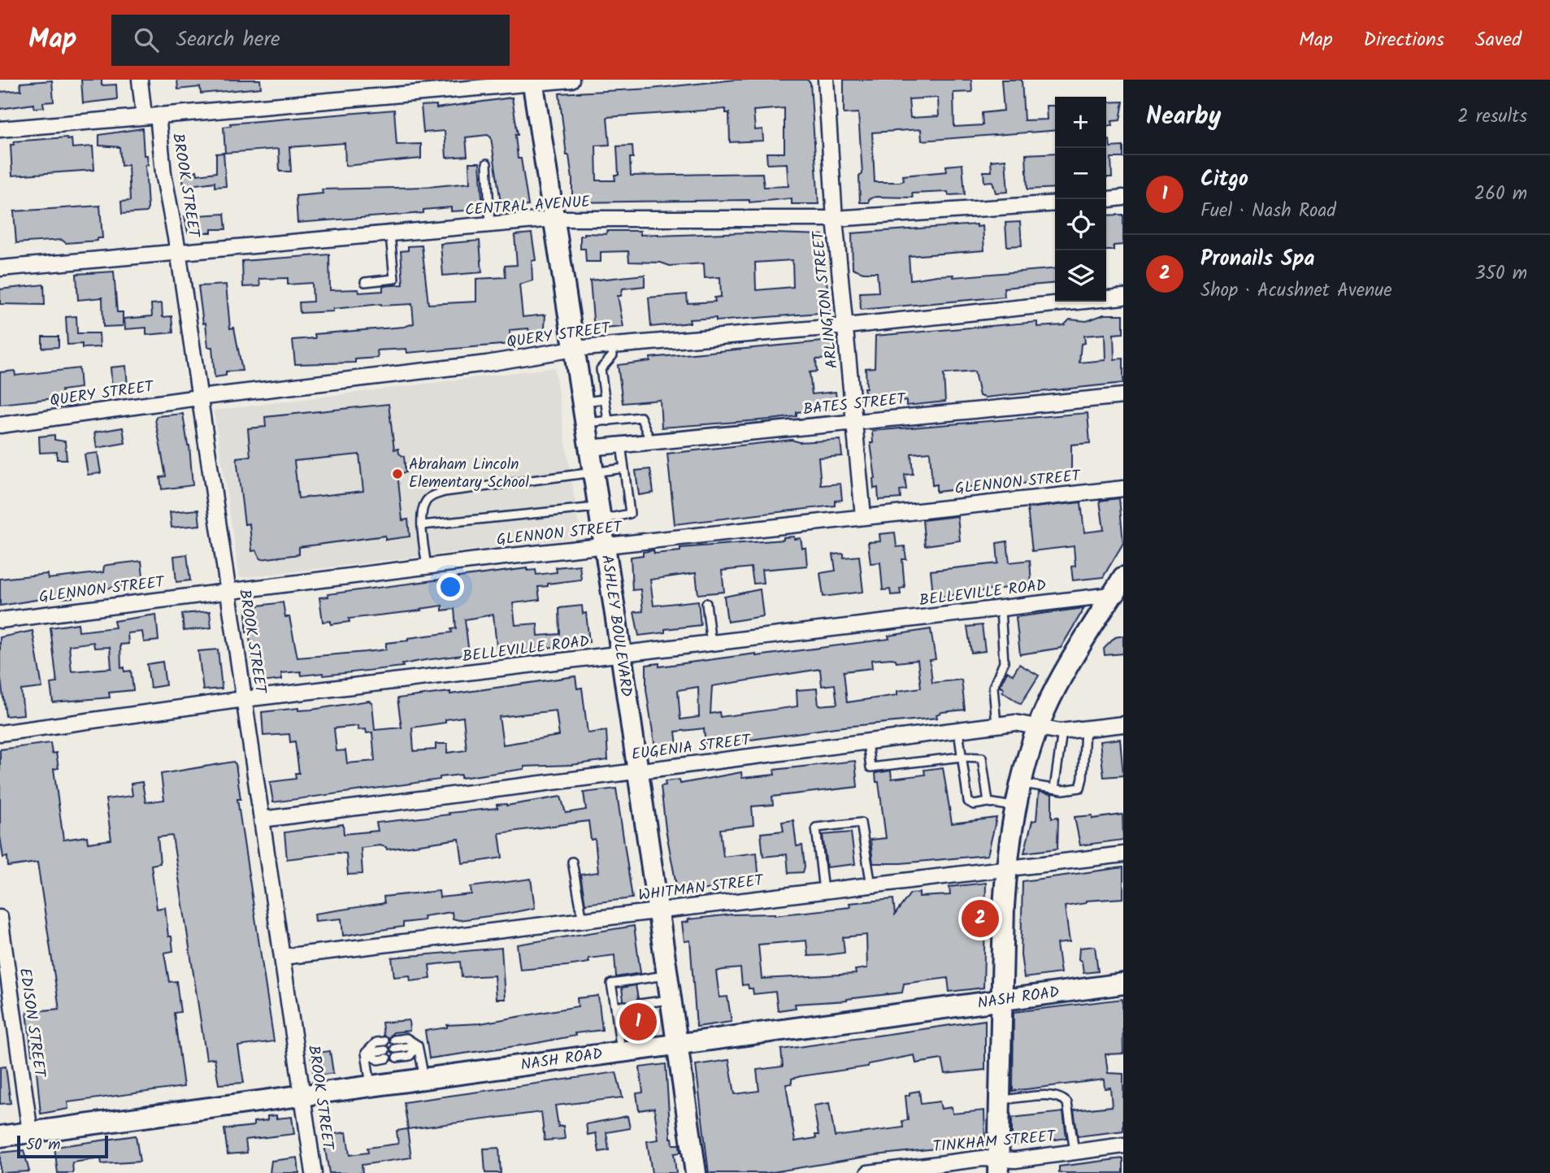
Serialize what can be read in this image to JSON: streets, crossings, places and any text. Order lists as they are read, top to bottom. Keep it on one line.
{"streets":{"main road":["ASHLEY BOULEVARD","NASH ROAD"],"street":["BROOK STREET","CENTRAL AVENUE","ARLINGTON STREET","QUERY STREET","BATES STREET","GLENNON STREET","BELLEVILLE ROAD","EUGENIA STREET","WHITMAN STREET","EDISON STREET","TINKHAM STREET"]},"crossings":[["BROOK STREET","CENTRAL AVENUE"],["BROOK STREET","QUERY STREET"],["BROOK STREET","GLENNON STREET"],["BROOK STREET","BELLEVILLE ROAD"],["BROOK STREET","EUGENIA STREET"],["BROOK STREET","WHITMAN STREET"],["BROOK STREET","NASH ROAD"],["CENTRAL AVENUE","ARLINGTON STREET"],["CENTRAL AVENUE","ASHLEY BOULEVARD"],["ARLINGTON STREET","QUERY STREET"],["ARLINGTON STREET","BATES STREET"],["ARLINGTON STREET","GLENNON STREET"],["QUERY STREET","ASHLEY BOULEVARD"],["BATES STREET","ASHLEY BOULEVARD"],["GLENNON STREET","ASHLEY BOULEVARD"],["BELLEVILLE ROAD","ASHLEY BOULEVARD"],["ASHLEY BOULEVARD","EUGENIA STREET"],["ASHLEY BOULEVARD","WHITMAN STREET"],["ASHLEY BOULEVARD","NASH ROAD"],["NASH ROAD","EDISON STREET"]],"places":["Abraham Lincoln Elementary School"],"scale_bar":"50 m","page":{"header":"Map","search":"Search here","nav":["Map","Directions","Saved"],"heading":["Nearby","2 results"],"map_buttons":["+","−"],"list":[{"mark":"1","name":"Citgo","note":"Fuel · Nash Road","value":"260 m"},{"mark":"2","name":"Pronails Spa","note":"Shop · Acushnet Avenue","value":"350 m"}],"pins":["2","1"],"scale":"50 m"}}
